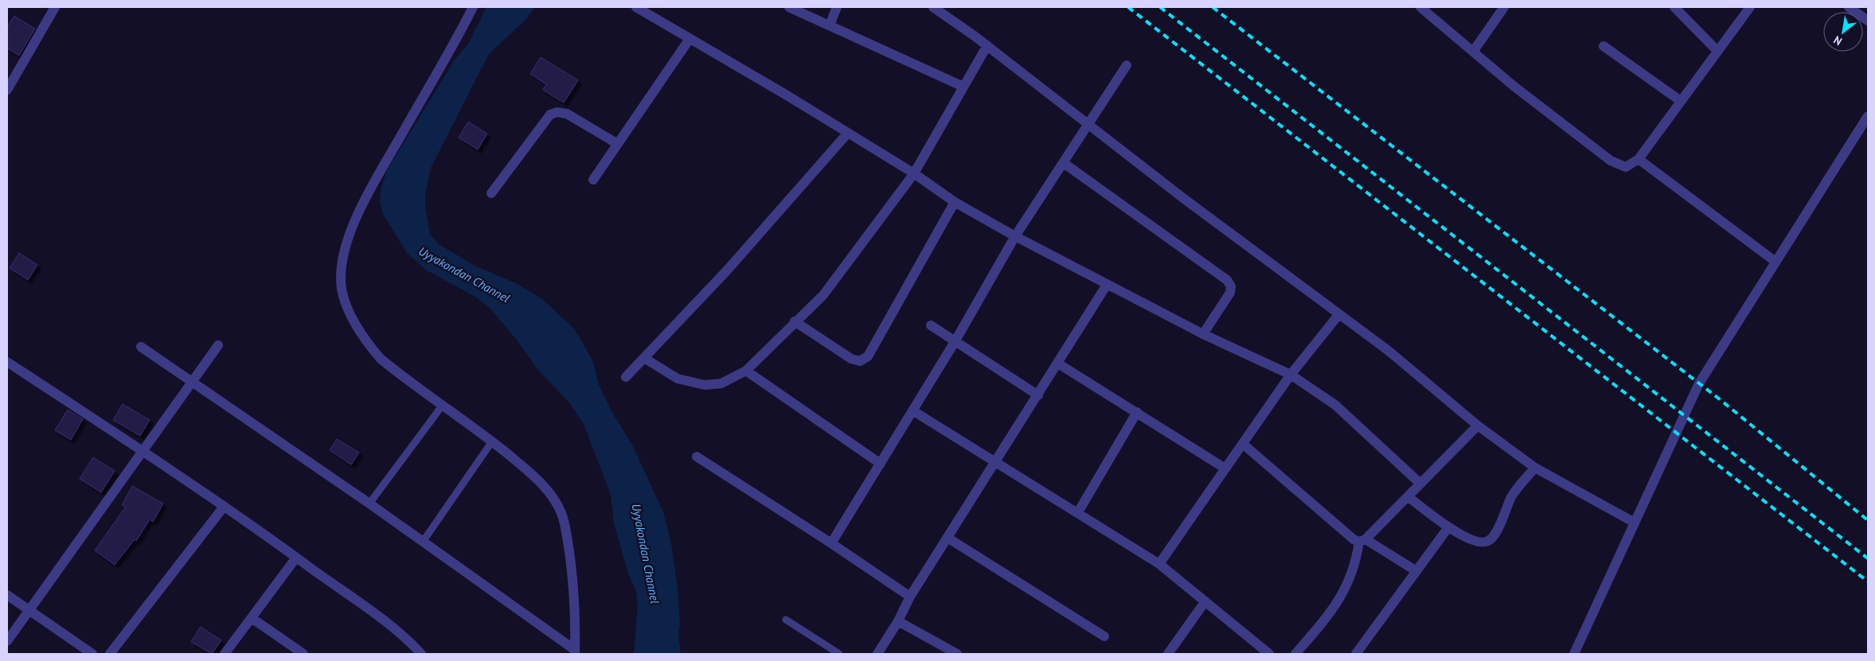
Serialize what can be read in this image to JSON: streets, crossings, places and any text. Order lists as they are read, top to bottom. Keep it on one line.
{"water":["Uyyakondan Channel"],"north":"bottom left"}
